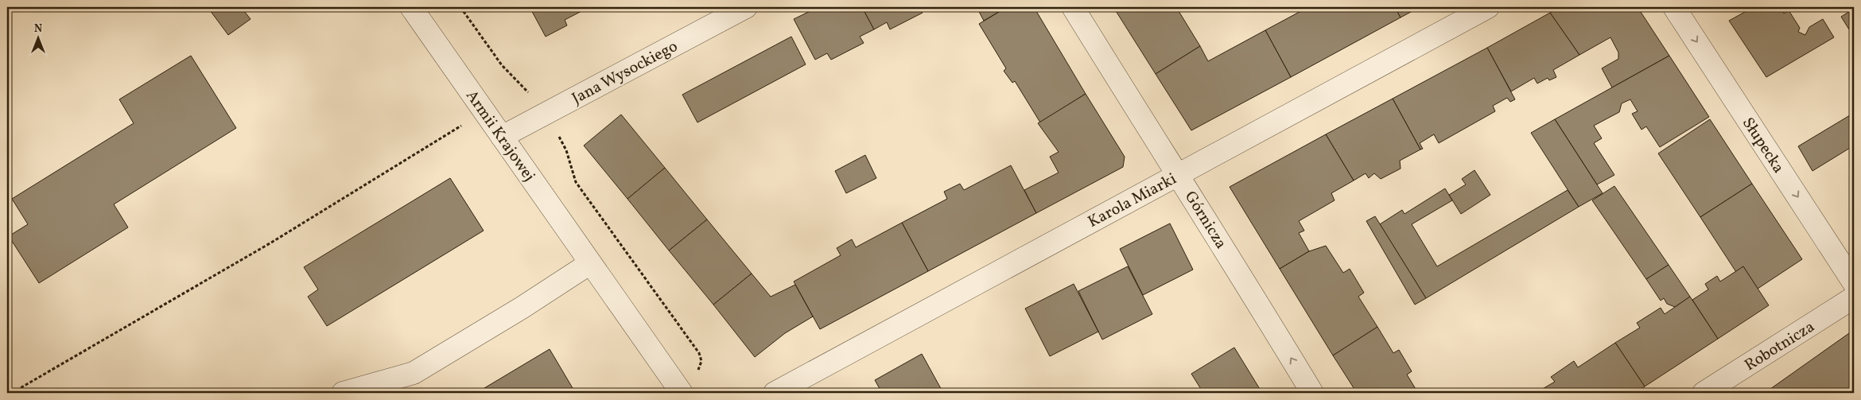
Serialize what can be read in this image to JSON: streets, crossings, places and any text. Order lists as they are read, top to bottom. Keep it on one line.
{"streets":{"street":["Jana Wysockiego","Armii Krajowej","Słupecka","Karola Miarki","Górnicza","Robotnicza"]},"crossings":[["Jana Wysockiego","Armii Krajowej"],["Karola Miarki","Górnicza"]],"one_way":["Słupecka","Górnicza"],"north":"top"}
